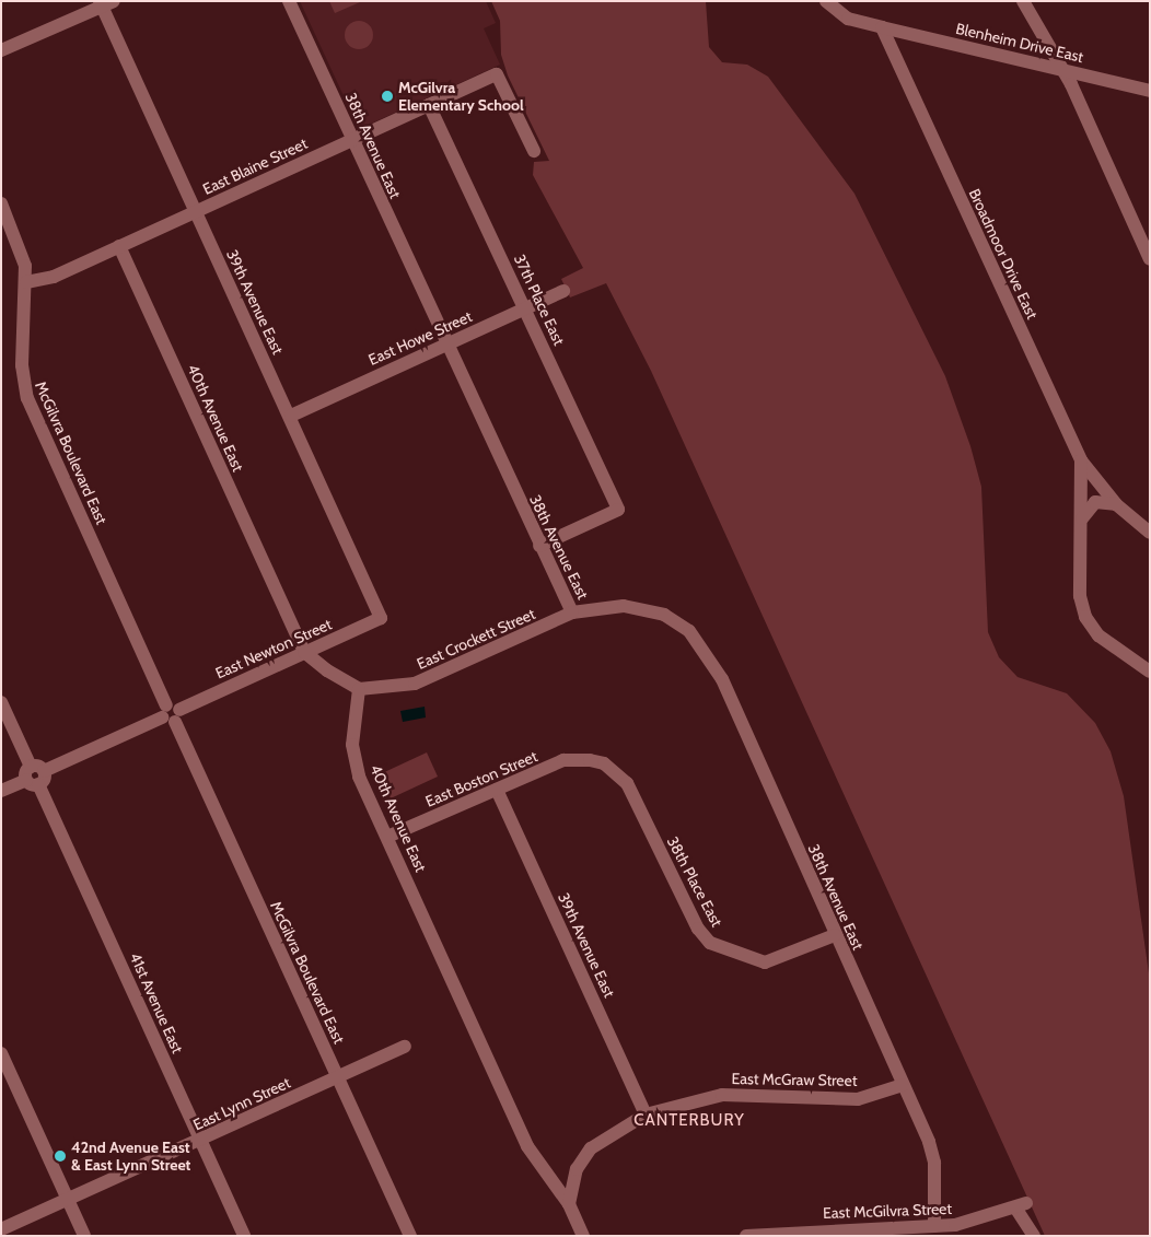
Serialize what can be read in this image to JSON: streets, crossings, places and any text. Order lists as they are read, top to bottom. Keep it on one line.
{"streets":{"street":["Blenheim Drive East","38th Avenue East","East Blaine Street","Broadmoor Drive East","37th Place East","39th Avenue East","East Howe Street","40th Avenue East","McGilvra Boulevard East","East Crockett Street","East Newton Street","East Boston Street","38th Place East","41st Avenue East","East McGraw Street","East Lynn Street","East McGilvra Street"]},"crossings":[["Blenheim Drive East","Broadmoor Drive East"],["38th Avenue East","East Blaine Street"],["38th Avenue East","37th Place East"],["38th Avenue East","East Howe Street"],["38th Avenue East","East Crockett Street"],["38th Avenue East","38th Place East"],["38th Avenue East","East McGraw Street"],["38th Avenue East","East McGilvra Street"],["East Blaine Street","37th Place East"],["East Blaine Street","39th Avenue East"],["East Blaine Street","40th Avenue East"],["East Blaine Street","McGilvra Boulevard East"],["37th Place East","East Howe Street"],["39th Avenue East","East Howe Street"],["39th Avenue East","East Newton Street"],["39th Avenue East","East Boston Street"],["39th Avenue East","East McGraw Street"],["40th Avenue East","East Crockett Street"],["40th Avenue East","East Newton Street"],["40th Avenue East","East Boston Street"],["40th Avenue East","East McGraw Street"],["McGilvra Boulevard East","East Newton Street"],["McGilvra Boulevard East","East Lynn Street"],["East Newton Street","41st Avenue East"],["East Boston Street","38th Place East"],["41st Avenue East","East Lynn Street"]],"districts":["CANTERBURY"],"places":["McGilvra Elementary School","42nd Avenue East & East Lynn Street"]}
